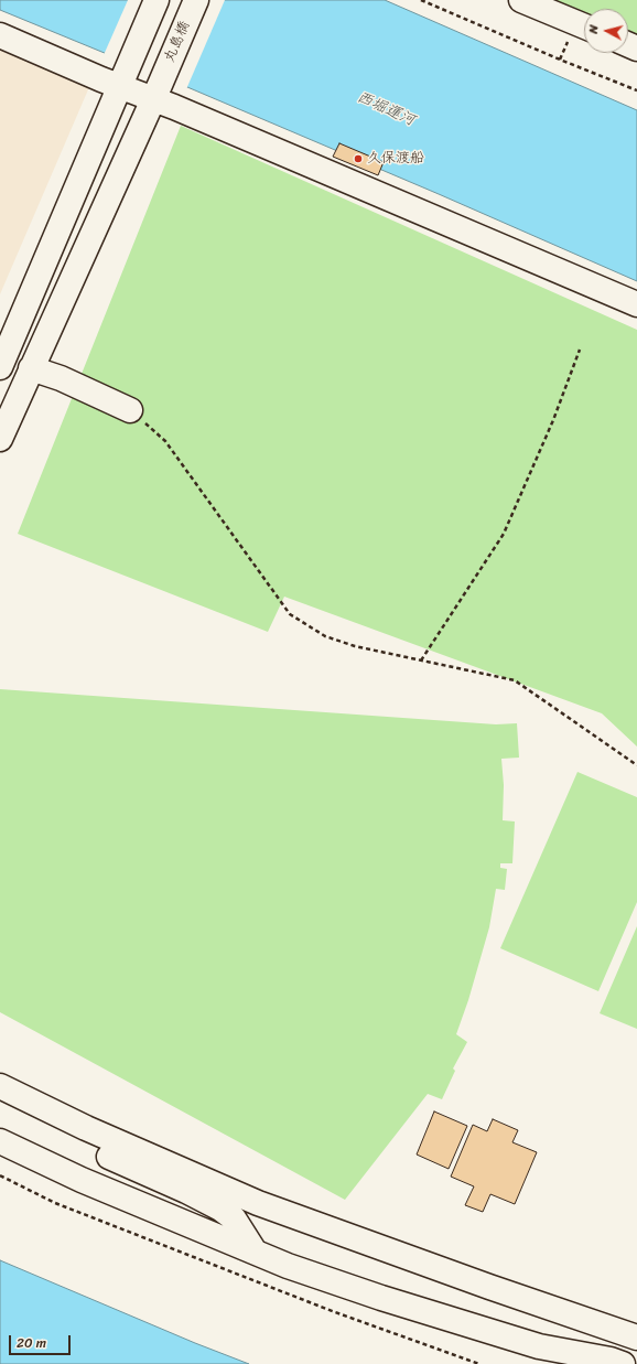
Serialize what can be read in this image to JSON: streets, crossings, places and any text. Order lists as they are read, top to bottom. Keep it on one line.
{"streets":{"street":["丸島橋"]},"water":["西堀運河"],"places":["久保渡船"],"scale_bar":"20 m","north":"left"}
